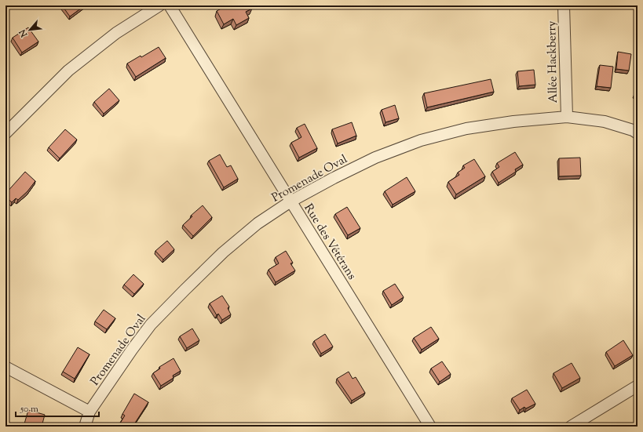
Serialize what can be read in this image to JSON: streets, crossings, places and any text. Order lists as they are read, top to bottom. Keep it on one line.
{"streets":{"street":["Allée Hackberry","Promenade Oval","Rue des Vétérans"]},"crossings":[["Allée Hackberry","Promenade Oval"],["Promenade Oval","Rue des Vétérans"]],"scale_bar":"50 m","north":"bottom left"}
